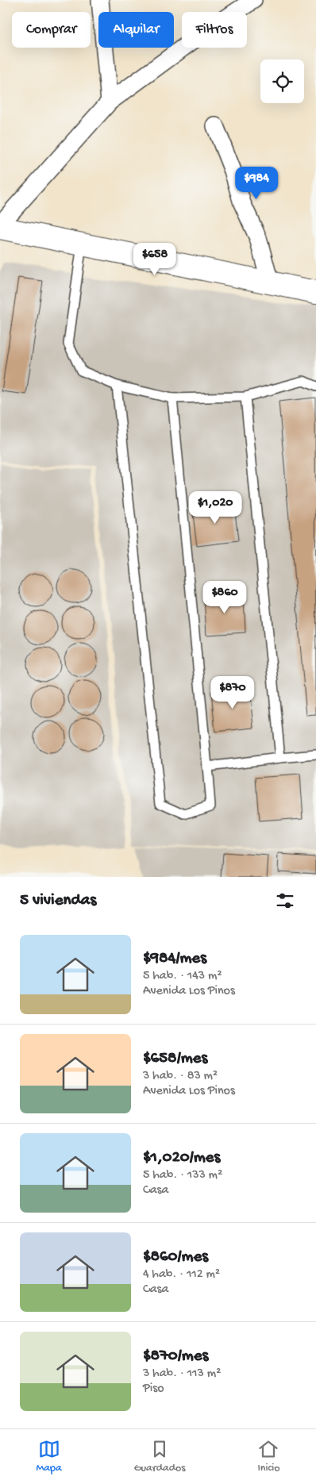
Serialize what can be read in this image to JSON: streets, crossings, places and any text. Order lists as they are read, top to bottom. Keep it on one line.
{"page":{"chip":["Comprar","Alquilar","Filtros"],"price":["$984","$658","$1,020","$860","$870"],"heading":"5 viviendas","list":[{"name":"$984/mes","note":"5 hab. · 143 m² · Avenida Los Pinos"},{"name":"$658/mes","note":"3 hab. · 83 m² · Avenida Los Pinos"},{"name":"$1,020/mes","note":"5 hab. · 133 m² · Casa"},{"name":"$860/mes","note":"4 hab. · 112 m² · Casa"},{"name":"$870/mes","note":"3 hab. · 113 m² · Piso"}],"tabs":["Mapa","Guardados","Inicio"]}}
